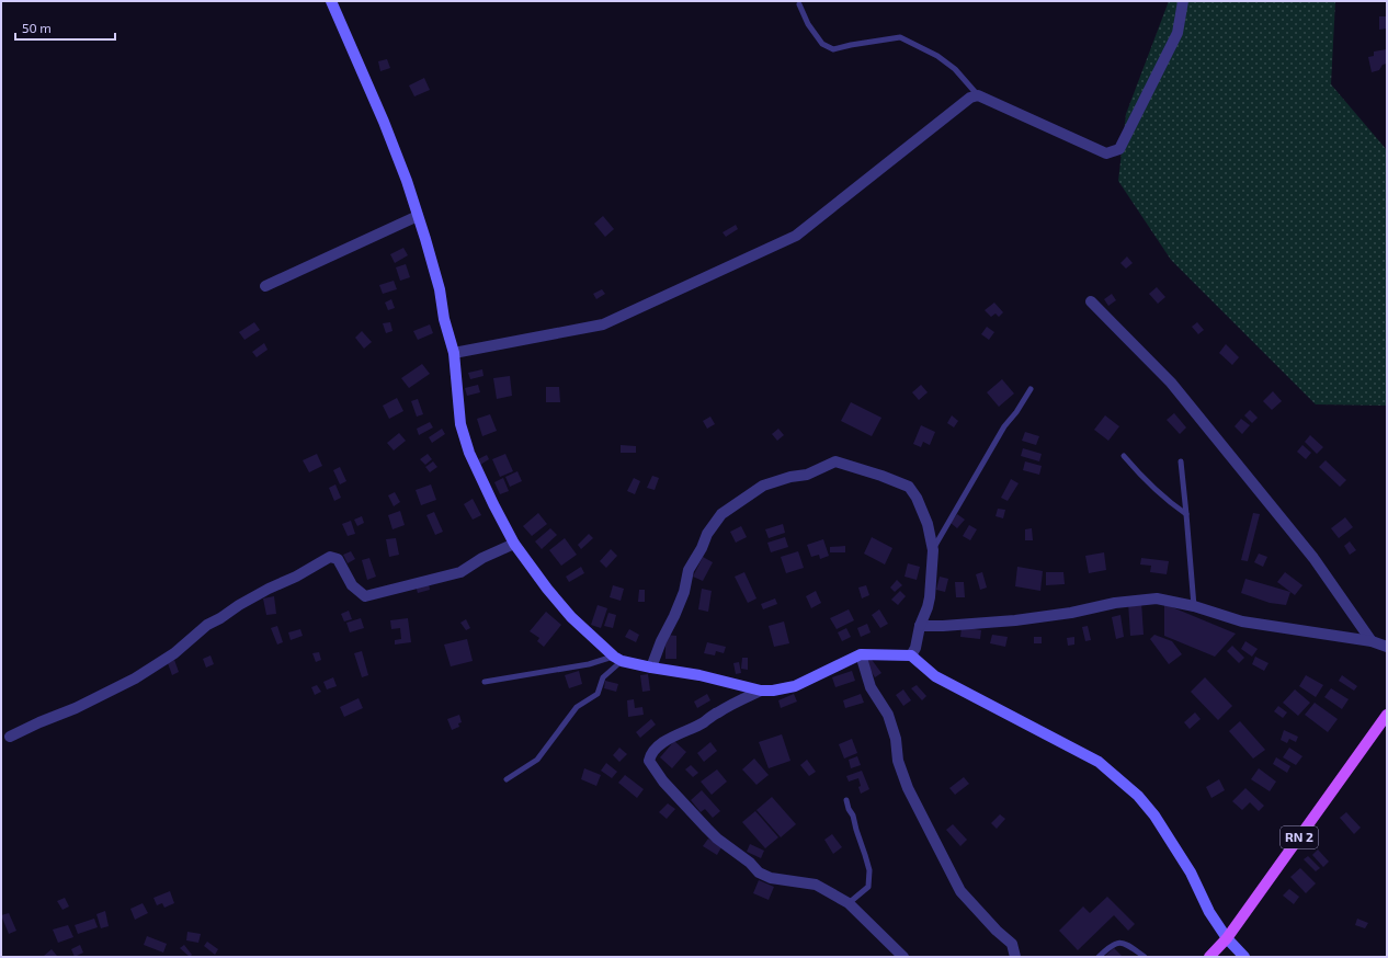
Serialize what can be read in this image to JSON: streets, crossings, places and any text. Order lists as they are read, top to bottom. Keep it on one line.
{"streets":{"main road":["RN 2"]},"scale_bar":"50 m"}
